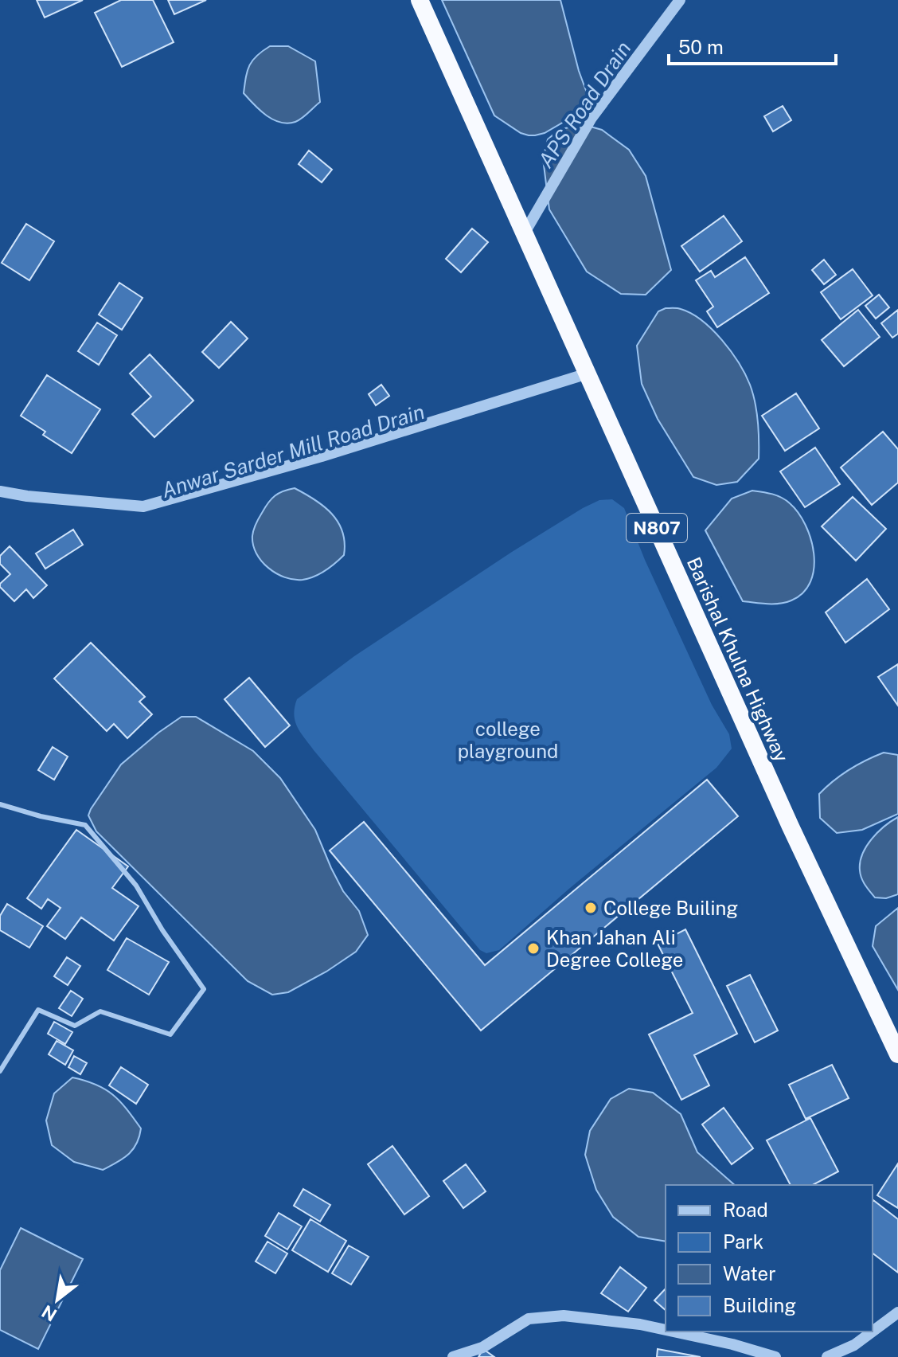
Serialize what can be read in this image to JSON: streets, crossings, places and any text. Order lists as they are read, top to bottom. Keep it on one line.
{"streets":{"highway":["N807","Barishal Khulna Highway"]},"water":["APS Road Drain","Anwar Sarder Mill Road Drain"],"parks":["college playground"],"places":["College Builing","Khan Jahan Ali Degree College"],"legend":["Road","Park","Water","Building"],"scale_bar":"50 m","north":"bottom left"}
